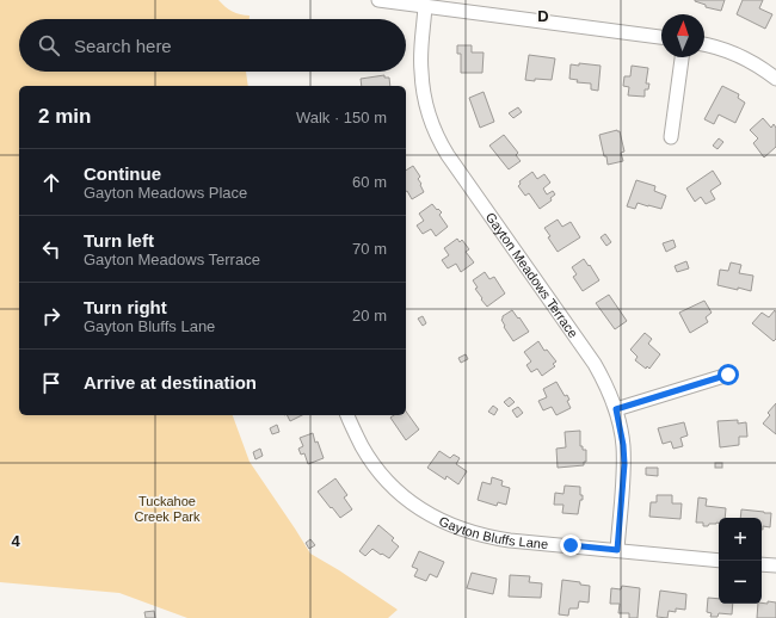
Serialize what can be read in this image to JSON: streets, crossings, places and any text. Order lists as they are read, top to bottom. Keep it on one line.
{"streets":{"street":["Gayton Meadows Terrace","Gayton Bluffs Lane"]},"crossings":[["Gayton Meadows Terrace","Gayton Bluffs Lane"]],"parks":["Tuckahoe Creek Park"],"north":"top","page":{"search":"Search here","heading":["2 min","Walk · 150 m"],"list":[["Continue","Gayton Meadows Place","60 m"],["Turn left","Gayton Meadows Terrace","70 m"],["Turn right","Gayton Bluffs Lane","20 m"],"Arrive at destination"],"map_buttons":["+","−"]},"grid":{"columns":["D"],"rows":["4"]}}
